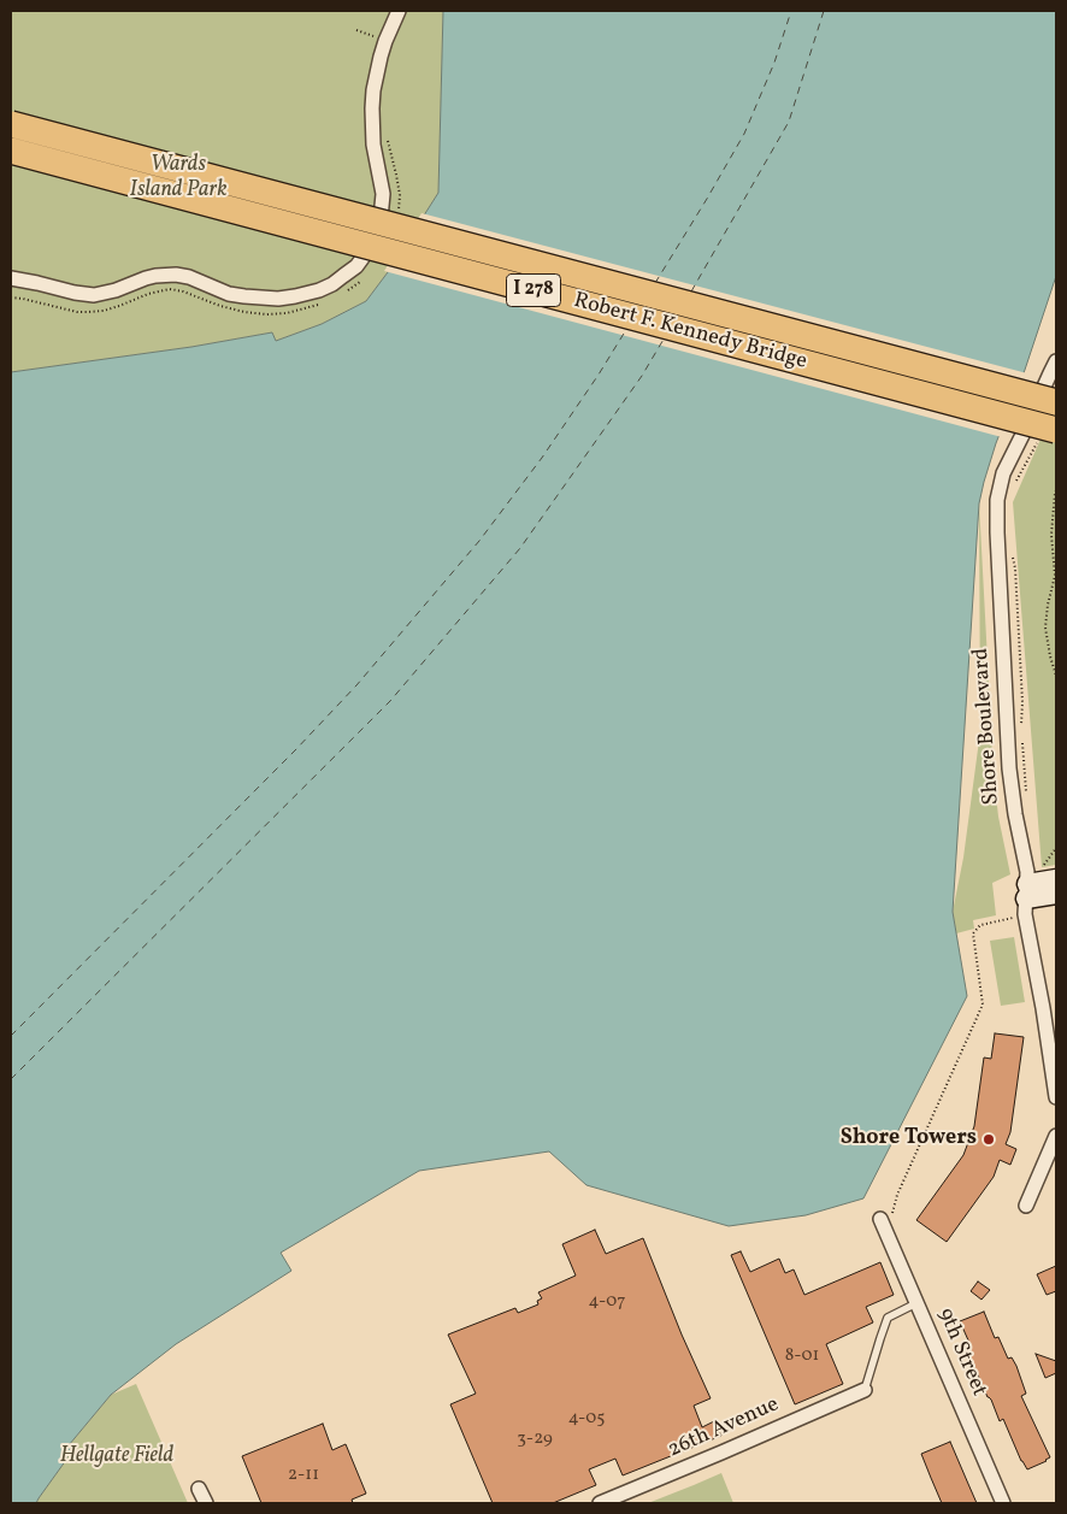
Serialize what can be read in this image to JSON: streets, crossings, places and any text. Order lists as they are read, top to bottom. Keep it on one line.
{"streets":{"highway":["I 278","Robert F. Kennedy Bridge"],"street":["Shore Boulevard","9th Street","26th Avenue"]},"parks":["Wards Island Park","Hellgate Field"],"places":["Shore Towers"],"house_numbers":["4-07","8-01","4-05","3-29","2-11"]}
